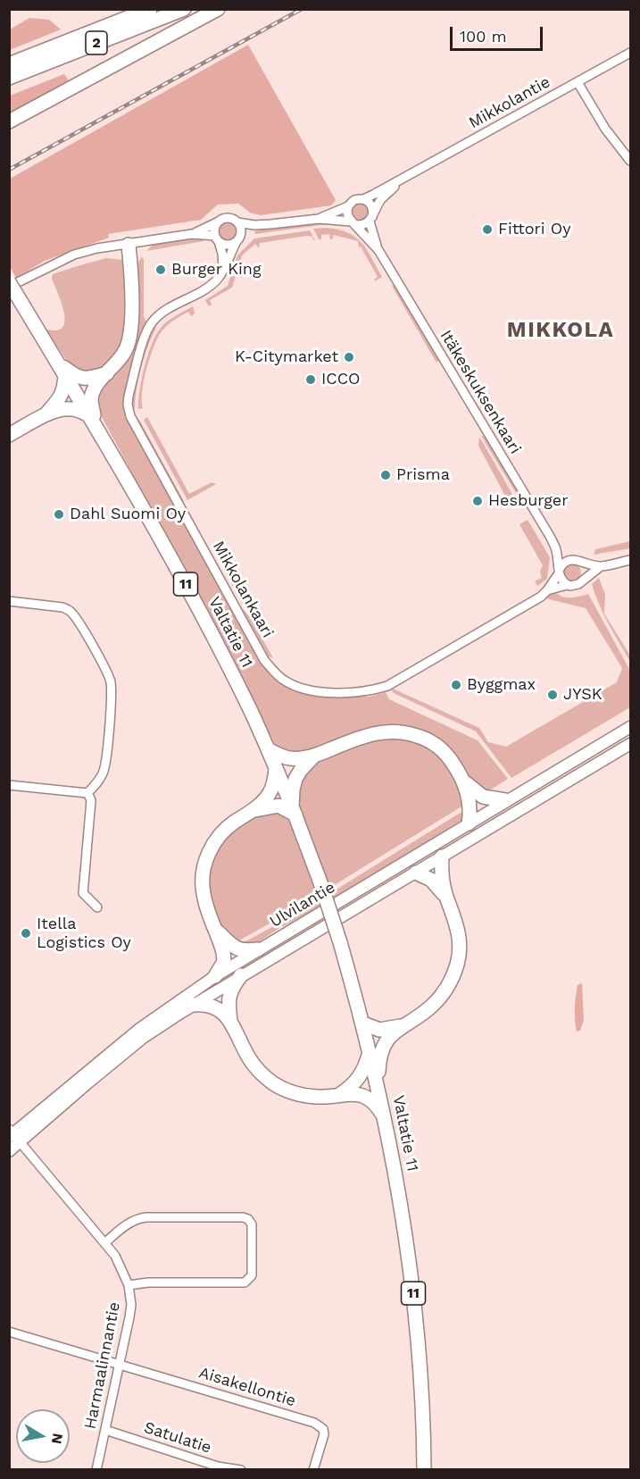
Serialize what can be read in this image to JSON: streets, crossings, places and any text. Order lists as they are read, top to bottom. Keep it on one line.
{"streets":{"highway":["2","11","Valtatie 11"],"main road":["Ulvilantie"],"street":["Mikkolantie","Itäkeskuksenkaari","Mikkolankaari","Harmaalinnantie","Aisakellontie","Satulatie"]},"crossings":[["Mikkolantie","Itäkeskuksenkaari"],["Itäkeskuksenkaari","Mikkolankaari"],["Ulvilantie","Harmaalinnantie"],["Harmaalinnantie","Aisakellontie"],["Harmaalinnantie","Satulatie"]],"districts":["MIKKOLA"],"places":["Fittori Oy","Burger King","K-Citymarket","ICCO","Prisma","Hesburger","Dahl Suomi Oy","Byggmax","JYSK","Itella Logistics Oy"],"scale_bar":"100 m","north":"right"}
